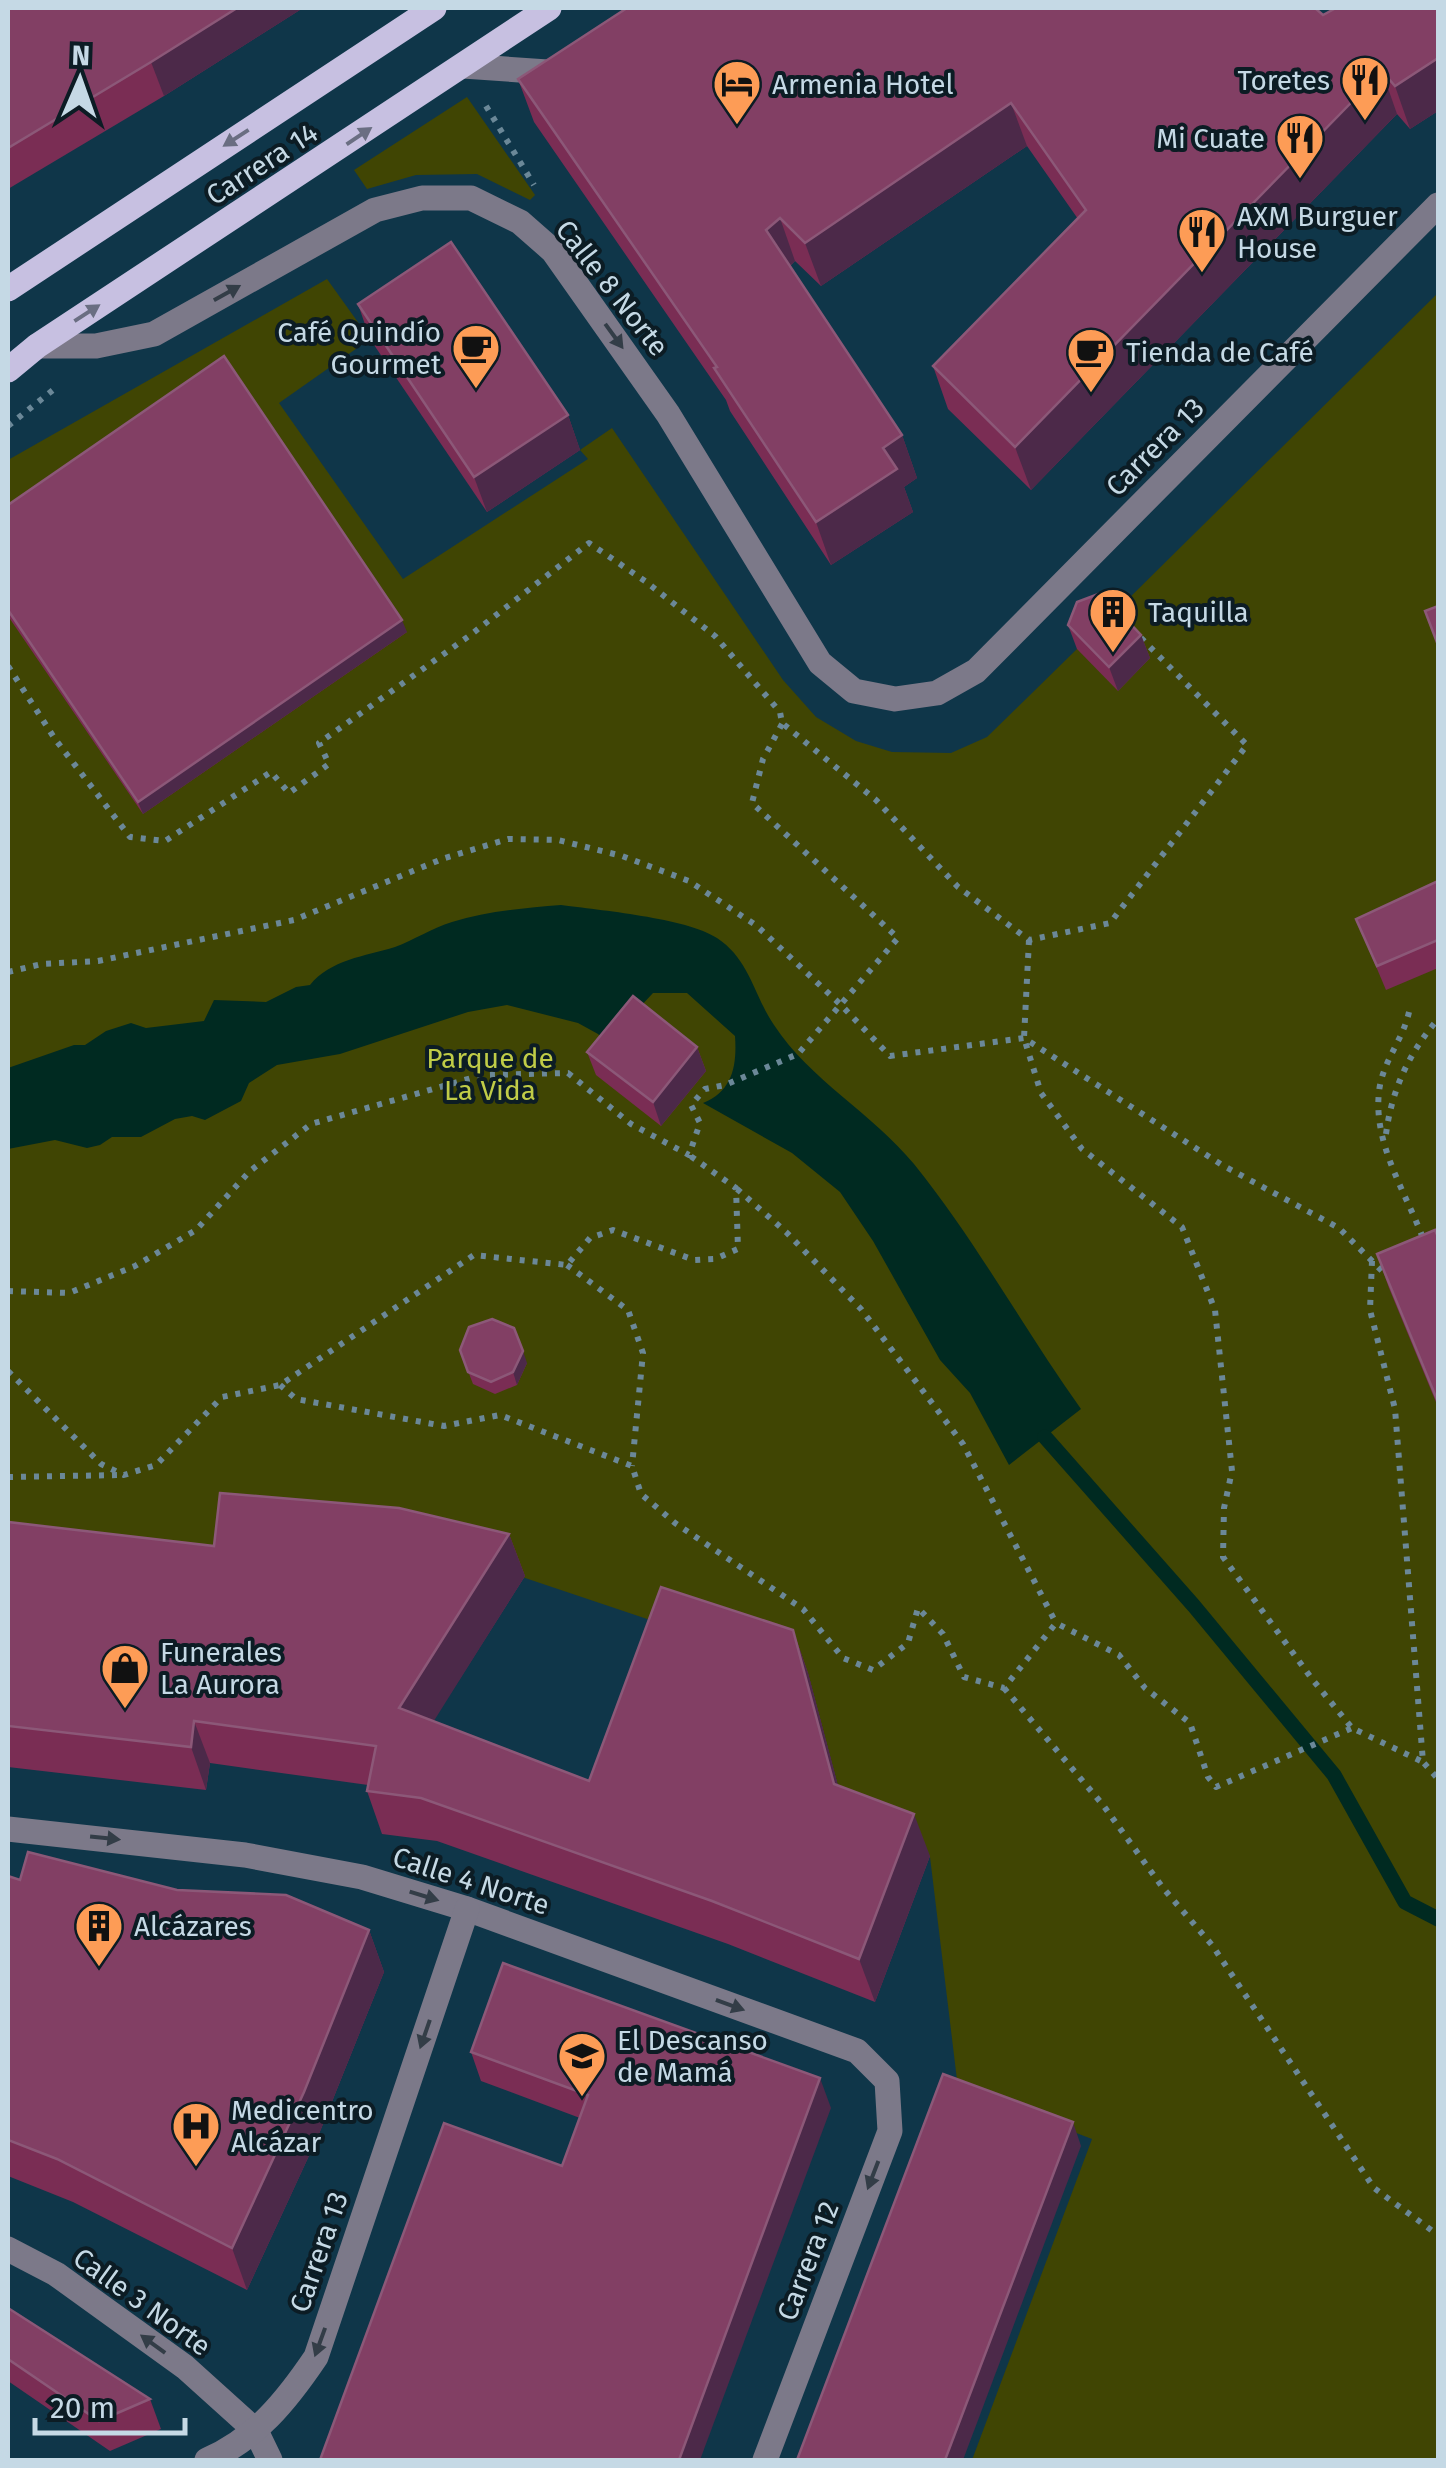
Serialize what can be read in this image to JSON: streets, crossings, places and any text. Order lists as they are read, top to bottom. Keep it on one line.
{"streets":{"main road":["Carrera 14"],"street":["Calle 8 Norte","Carrera 13","Calle 4 Norte","Carrera 12","Calle 3 Norte"]},"crossings":[["Carrera 14","Calle 8 Norte"],["Calle 8 Norte","Carrera 13"],["Carrera 13","Calle 4 Norte"],["Carrera 13","Calle 3 Norte"],["Calle 4 Norte","Carrera 12"]],"one_way":["Calle 8 Norte","Carrera 13","Calle 4 Norte","Carrera 12","Calle 3 Norte"],"parks":["Parque de La Vida"],"places":{"restaurant":["Toretes","Mi Cuate","AXM Burguer House"],"hotel":["Armenia Hotel"],"cafe":["Café Quindío Gourmet","Tienda de Café"],"building":["Taquilla","Alcázares"],"shop":["Funerales La Aurora"],"school or university":["El Descanso de Mamá"],"hospital":["Medicentro Alcázar"]},"scale_bar":"20 m","north":"top"}
